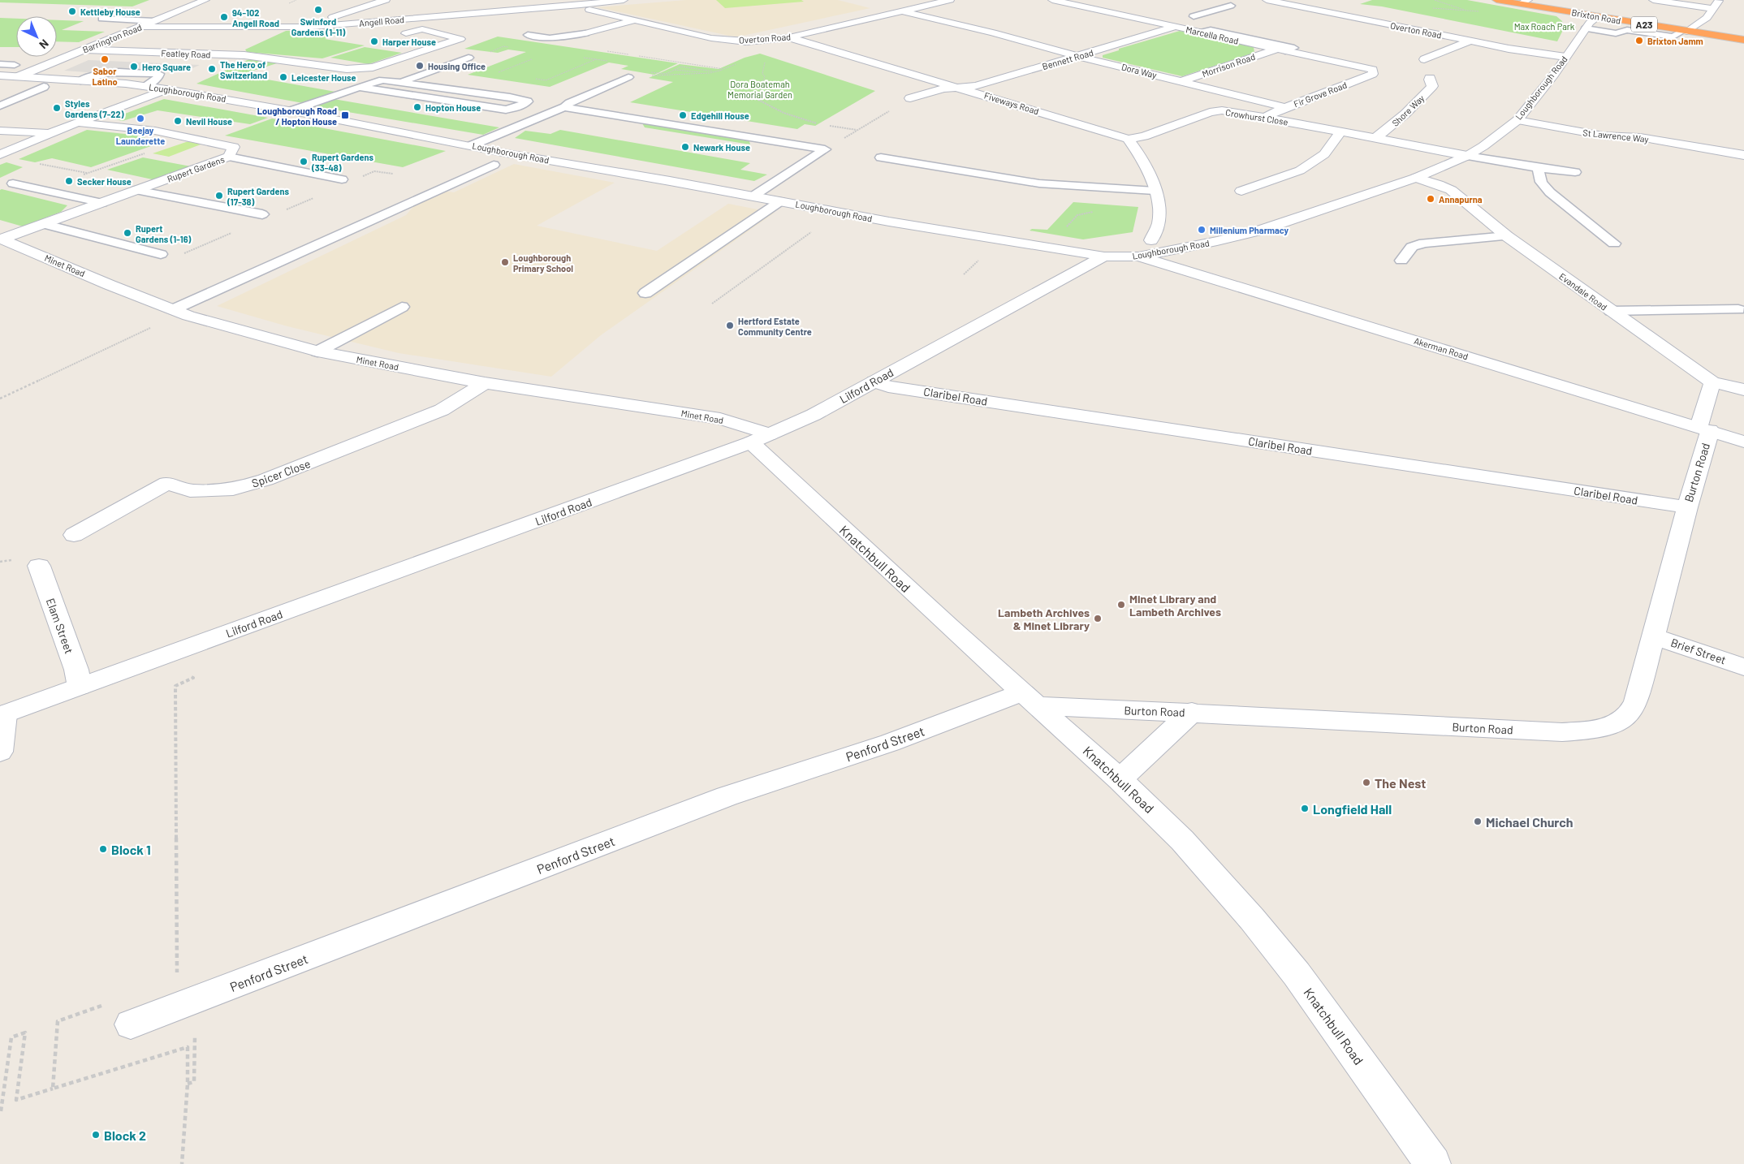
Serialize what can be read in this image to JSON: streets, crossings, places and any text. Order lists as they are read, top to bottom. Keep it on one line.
{"streets":{"highway":["Brixton Road","A23"],"street":["Angell Road","Overton Road","Marcella Road","Barrington Road","Featley Road","Bennett Road","Morrison Road","Dora Way","Loughborough Road","Fir Grove Road","Fiveways Road","Shore Way","Crowhurst Close","St Lawrence Way","Rupert Gardens","Minet Road","Evandale Road","Akerman Road","Lilford Road","Claribel Road","Burton Road","Spicer Close","Knatchbull Road","Elam Street","Brief Street","Penford Street"]},"crossings":[["Brixton Road","Loughborough Road"],["Angell Road","Overton Road"],["Angell Road","Barrington Road"],["Overton Road","Dora Way"],["Overton Road","Loughborough Road"],["Overton Road","Fiveways Road"],["Marcella Road","Bennett Road"],["Marcella Road","Morrison Road"],["Marcella Road","Fir Grove Road"],["Barrington Road","Featley Road"],["Barrington Road","Loughborough Road"],["Bennett Road","Dora Way"],["Bennett Road","Fiveways Road"],["Morrison Road","Dora Way"],["Dora Way","Fir Grove Road"],["Loughborough Road","Crowhurst Close"],["Loughborough Road","St Lawrence Way"],["Loughborough Road","Evandale Road"],["Loughborough Road","Akerman Road"],["Loughborough Road","Lilford Road"],["Fir Grove Road","Crowhurst Close"],["Fiveways Road","Crowhurst Close"],["Shore Way","Crowhurst Close"],["Rupert Gardens","Minet Road"],["Minet Road","Lilford Road"],["Minet Road","Spicer Close"],["Minet Road","Knatchbull Road"],["Akerman Road","Burton Road"],["Lilford Road","Claribel Road"],["Lilford Road","Knatchbull Road"],["Lilford Road","Elam Street"],["Claribel Road","Burton Road"],["Burton Road","Knatchbull Road"],["Burton Road","Brief Street"],["Burton Road","Penford Street"],["Knatchbull Road","Penford Street"]],"parks":["Max Roach Park","Dora Boatemah Memorial Garden"],"places":{"other":["Swinford Gardens (1-11)","Kettleby House","94-102 Angell Road","Brixton Jamm","Harper House","Sabor Latino","Housing Office","Hero Square","The Hero of Switzerland","Leicester House","Hopton House","Styles Gardens (7-22)","Edgehill House","Beejay Launderette","Nevil House","Newark House","Rupert Gardens (33-48)","Secker House","Rupert Gardens (17-38)","Annapurna","Millenium Pharmacy","Rupert Gardens (1-16)","Loughborough Primary School","Hertford Estate Community Centre","Minet Library and Lambeth Archives","Lambeth Archives & Minet Library","The Nest","Longfield Hall","Michael Church","Block 1","Block 2"],"transit":["Loughborough Road / Hopton House"]},"north":"bottom right"}
